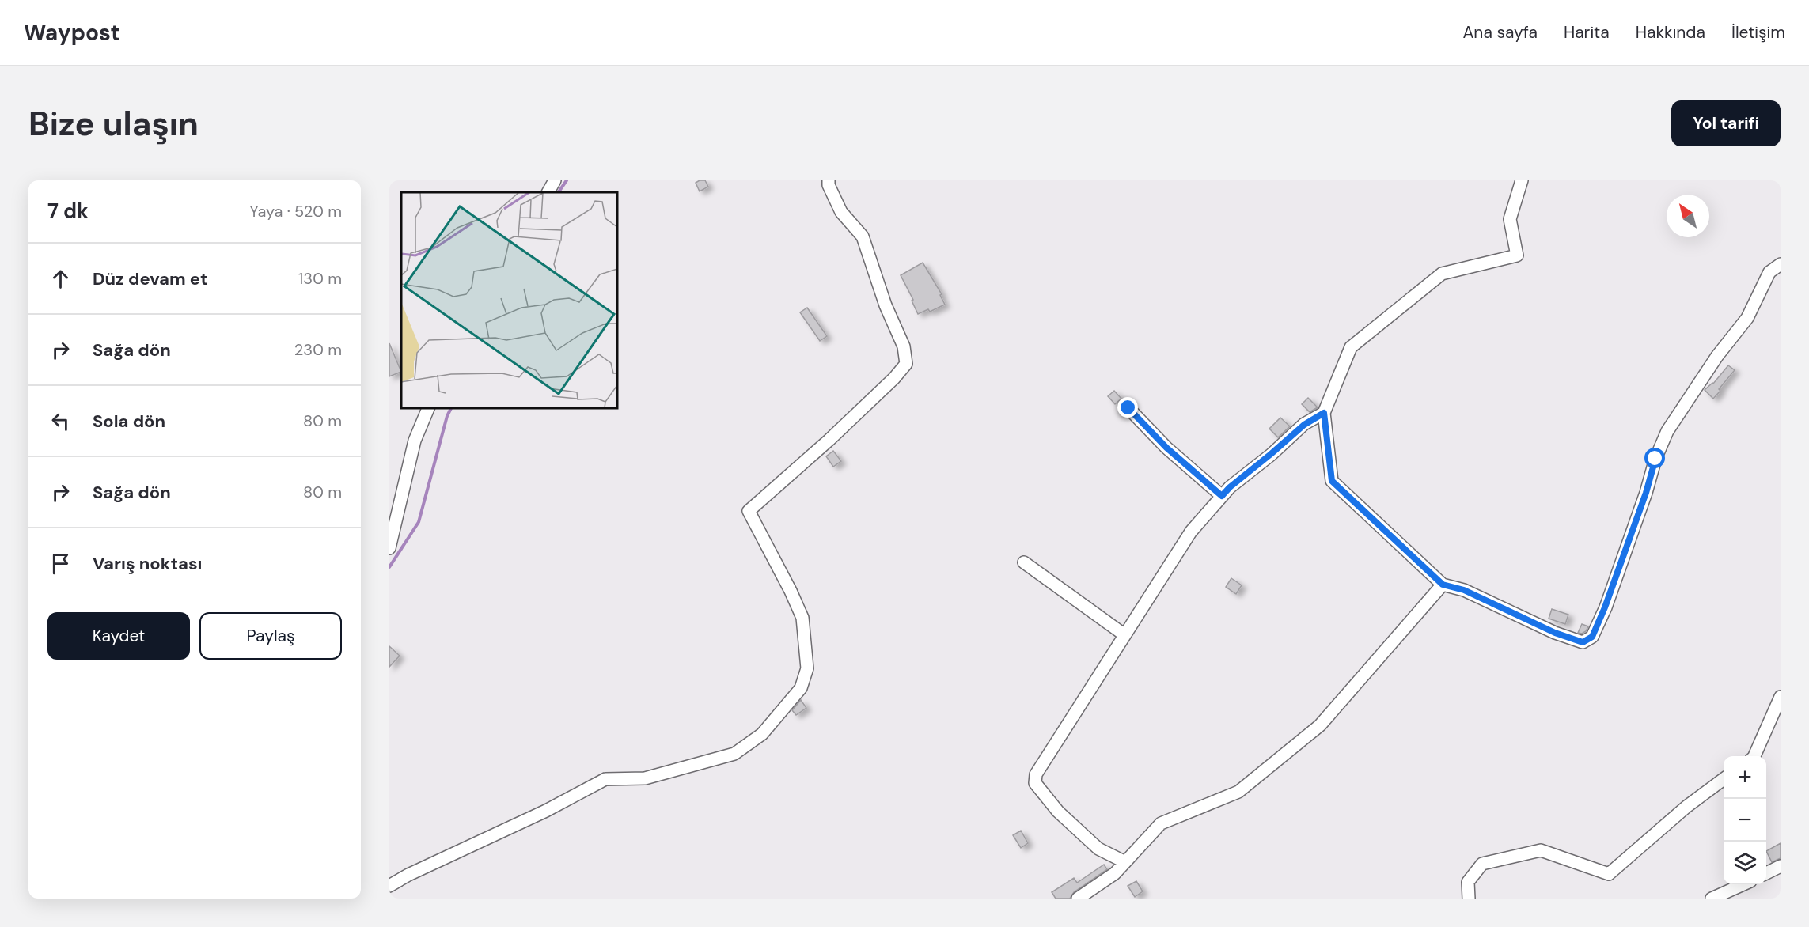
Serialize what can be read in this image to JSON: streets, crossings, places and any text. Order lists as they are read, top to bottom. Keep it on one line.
{"north":"top left","page":{"header":"Waypost","nav":["Ana sayfa","Harita","Hakkında","İletişim"],"buttons":["Yol tarifi",["Kaydet","Paylaş"]],"title":"Bize ulaşın","heading":["7 dk","Yaya · 520 m"],"list":[["Düz devam et","130 m"],["Sağa dön","230 m"],["Sola dön","80 m"],["Sağa dön","80 m"],"Varış noktası"],"map_buttons":["+","−"]}}
